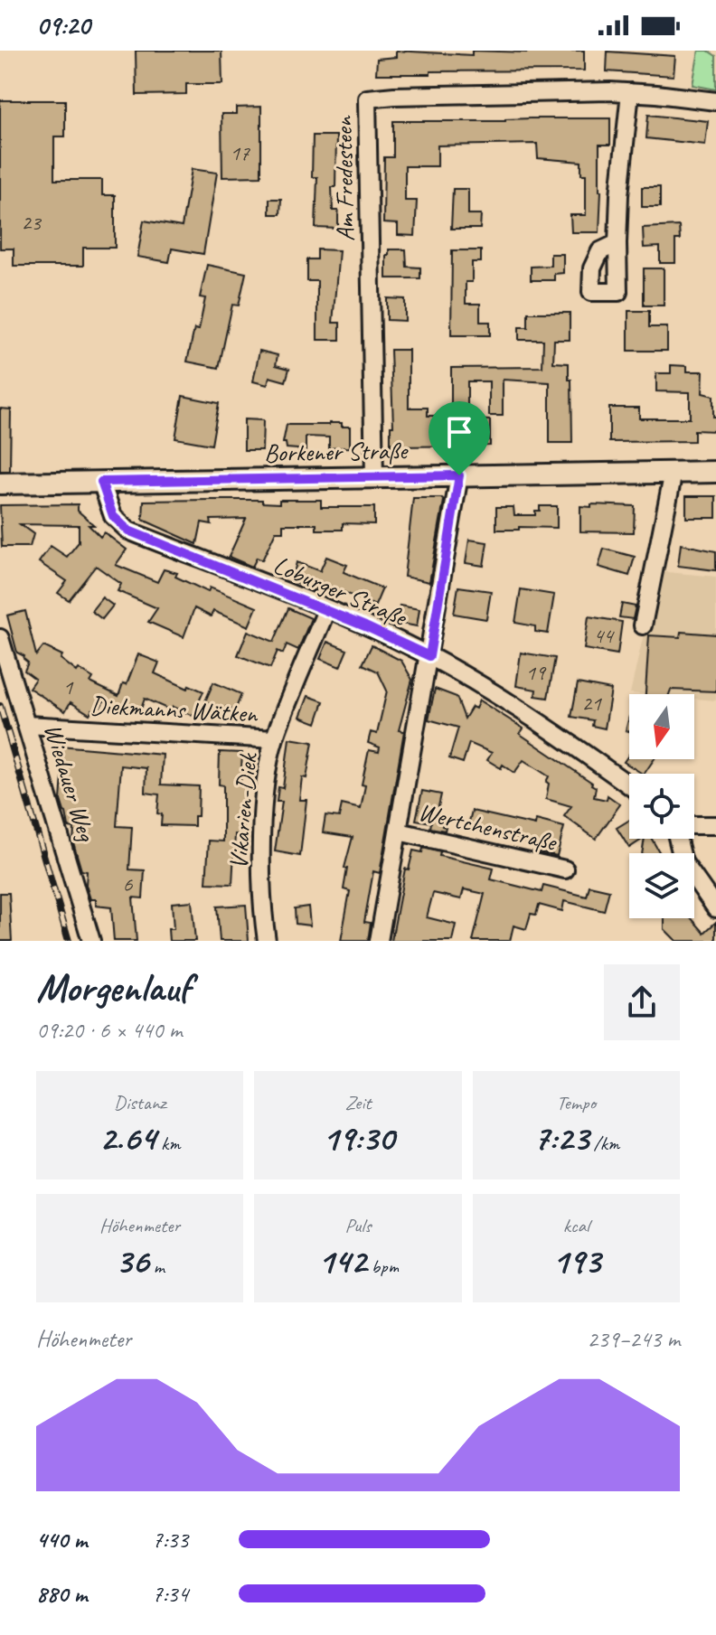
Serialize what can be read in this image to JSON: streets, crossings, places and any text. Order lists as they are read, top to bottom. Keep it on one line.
{"streets":{"street":["Am Fredesteen","Borkener Straße","Loburger Straße","Diekmanns Wätken","Wiedauer Weg","Vikarien-Diek","Wertchenstraße"]},"crossings":[["Am Fredesteen","Borkener Straße"],["Borkener Straße","Loburger Straße"],["Borkener Straße","Wertchenstraße"],["Loburger Straße","Vikarien-Diek"],["Loburger Straße","Wertchenstraße"],["Diekmanns Wätken","Wiedauer Weg"],["Diekmanns Wätken","Vikarien-Diek"]],"house_numbers":["17","23","44","19","1","21","6"],"north":"bottom","page":{"status":"09:20","heading":["Morgenlauf","09:20 · 6 × 440 m"],"stats":[["Distanz","2.64 km"],["Zeit","19:30"],["Tempo","7:23 /km"],["Höhenmeter","36 m"],["Puls","142 bpm"],["kcal","193"]],"chart":["Höhenmeter","239–243 m"],"list":[{"name":"440 m","note":"7:33"},{"name":"880 m","note":"7:34"}]}}
